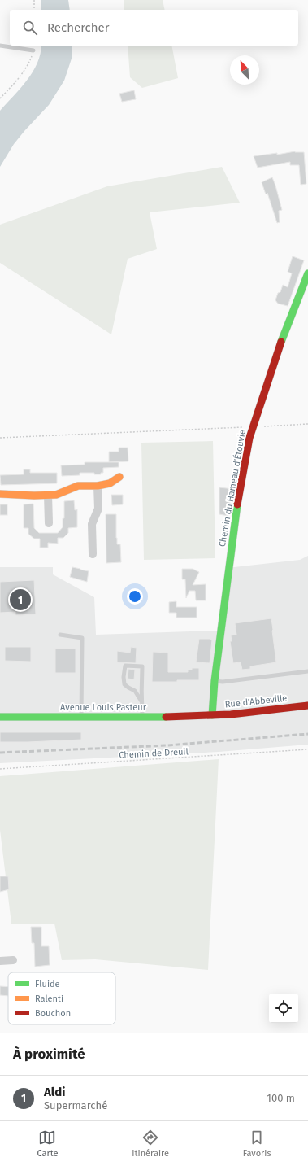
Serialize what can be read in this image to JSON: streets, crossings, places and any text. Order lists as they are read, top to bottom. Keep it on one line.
{"streets":{"street":["Chemin du Hameau d'Étouvie","Rue d'Abbeville","Avenue Louis Pasteur"],"path":["Chemin de Dreuil"]},"crossings":[["Chemin du Hameau d'Étouvie","Rue d'Abbeville"],["Chemin du Hameau d'Étouvie","Avenue Louis Pasteur"],["Rue d'Abbeville","Avenue Louis Pasteur"]],"legend":["Fluide","Ralenti","Bouchon"],"north":"top left","page":{"search":"Rechercher","pins":"1","heading":"À proximité","list":[{"mark":"1","name":"Aldi","note":"Supermarché","value":"100 m"}],"nav":["Carte","Itinéraire","Favoris"]}}
